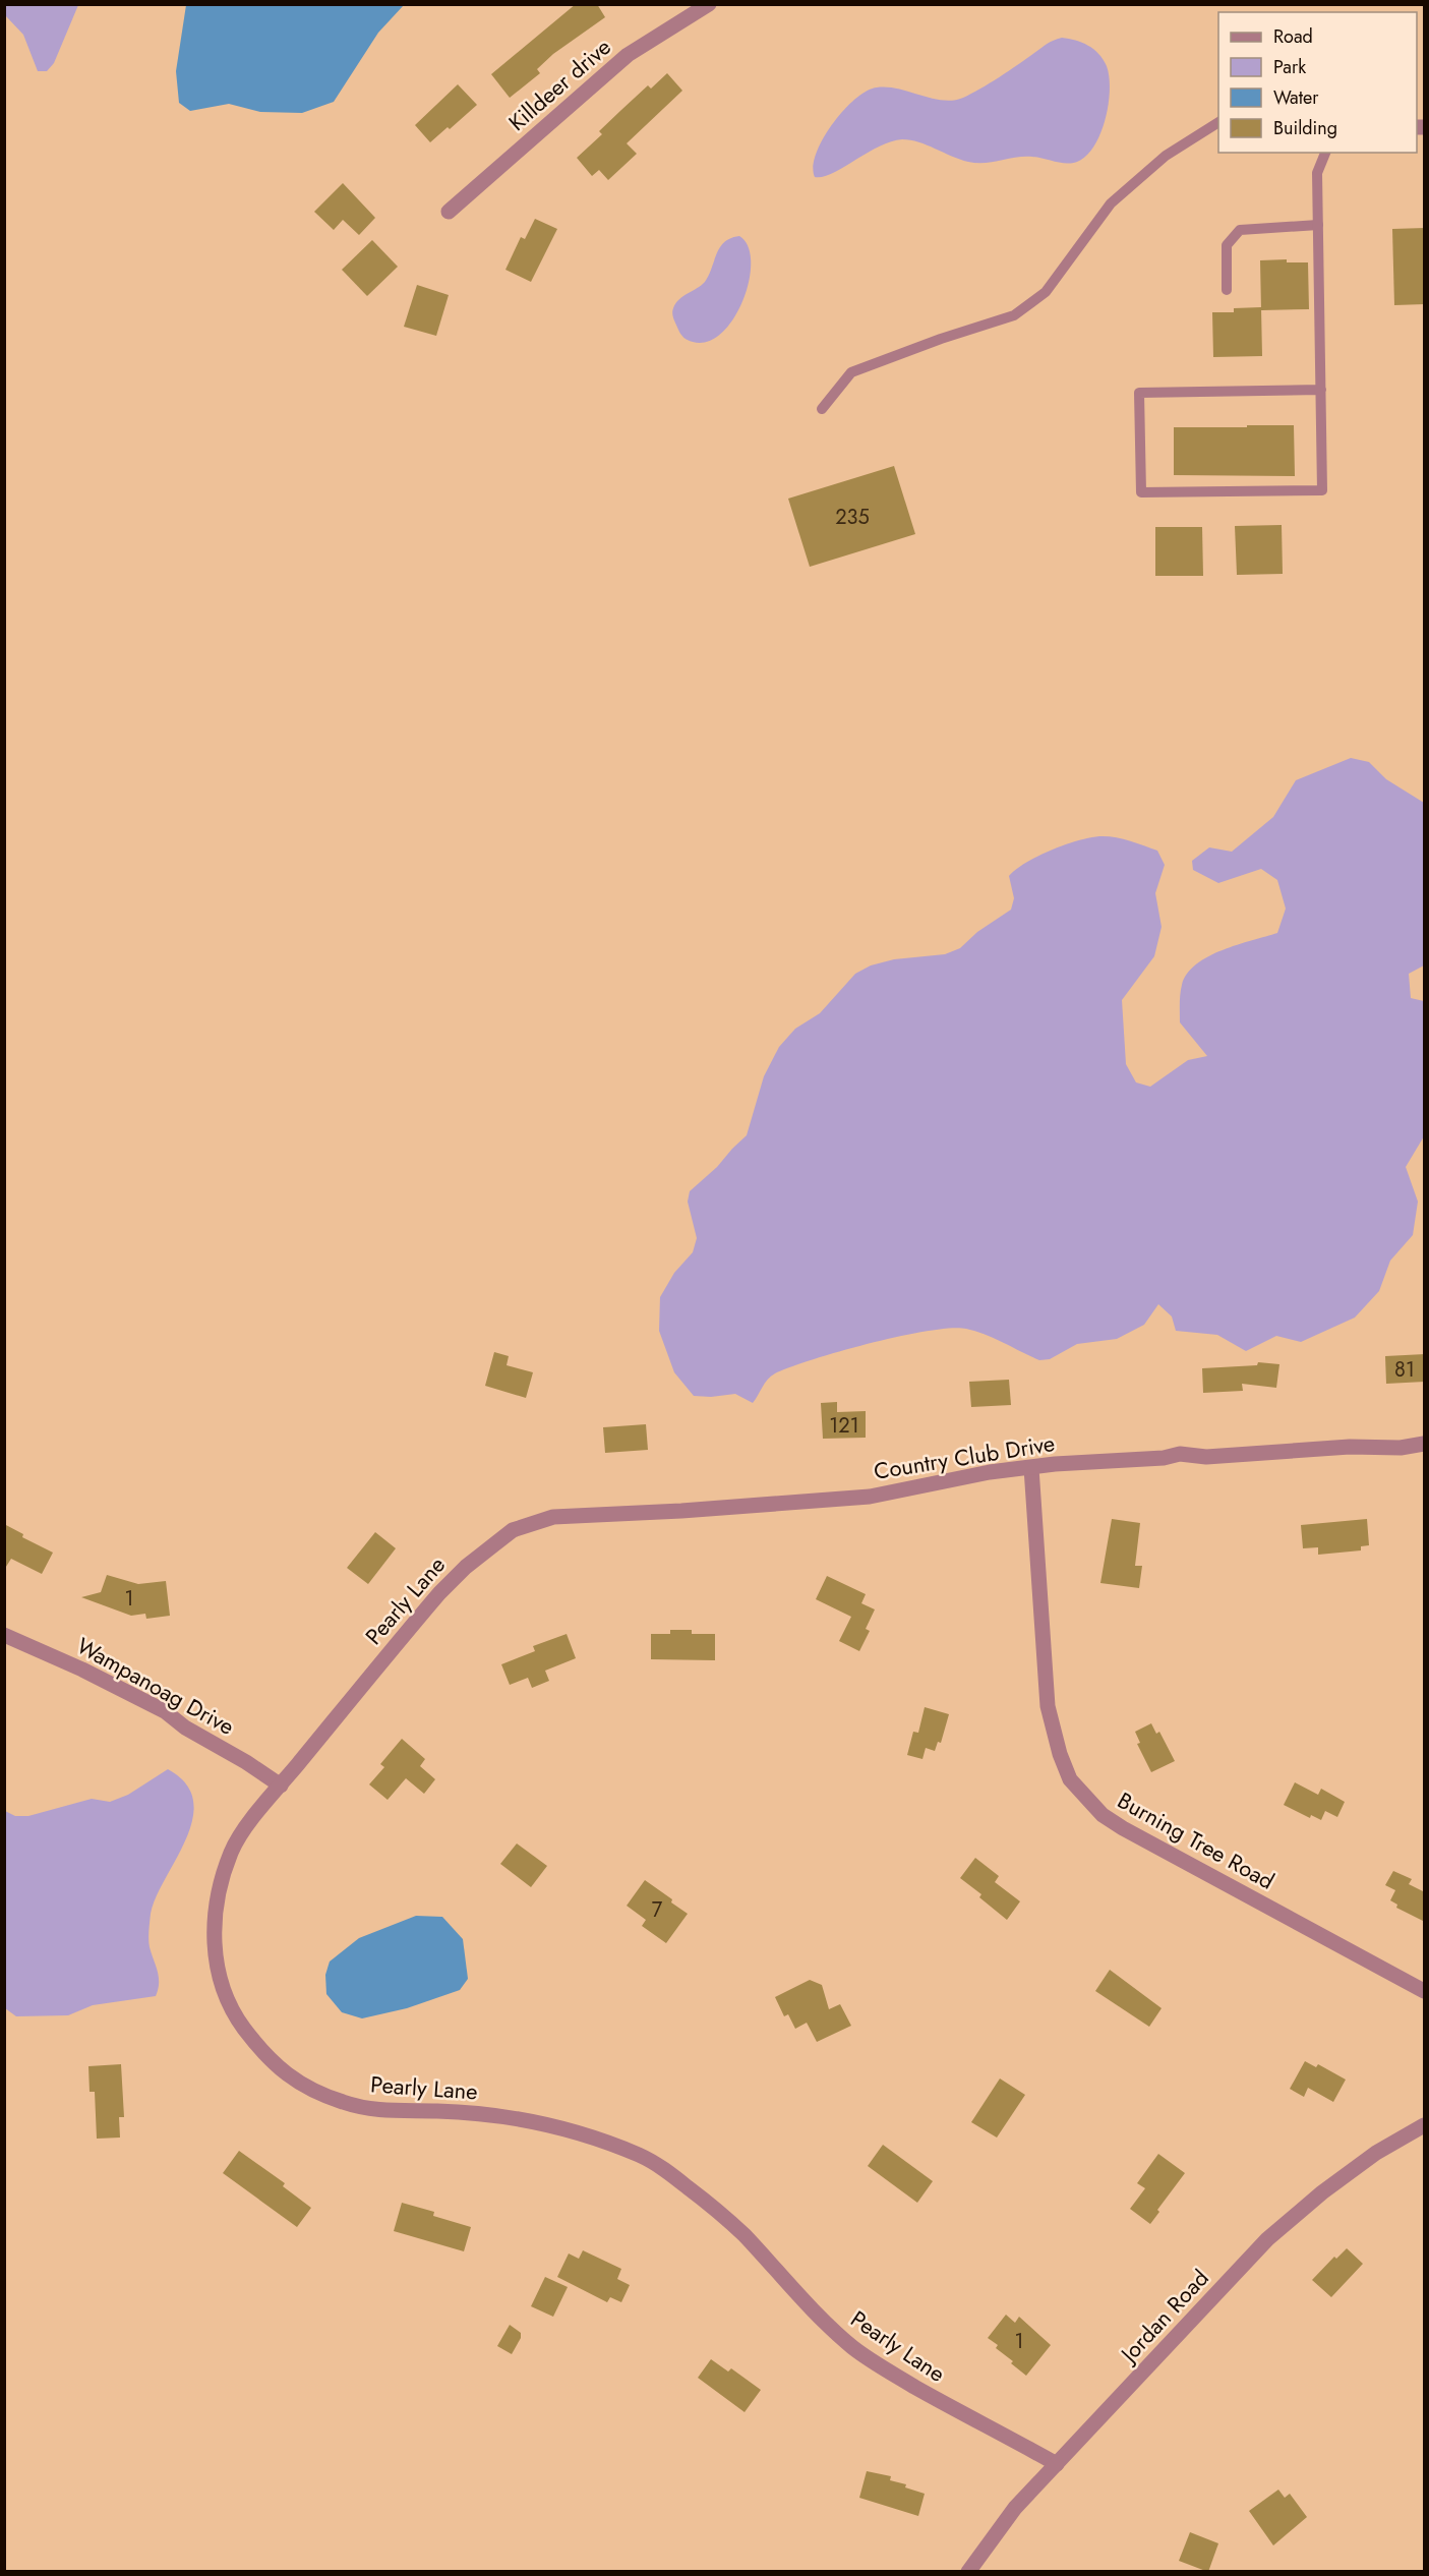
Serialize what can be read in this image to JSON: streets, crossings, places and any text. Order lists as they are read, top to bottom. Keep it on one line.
{"streets":{"street":["Killdeer drive","Country Club Drive","Pearly Lane","Wampanoag Drive","Burning Tree Road","Jordan Road"]},"crossings":[["Country Club Drive","Pearly Lane"],["Country Club Drive","Burning Tree Road"],["Pearly Lane","Wampanoag Drive"],["Pearly Lane","Jordan Road"]],"house_numbers":["235","81","121","1","7","1"],"legend":["Road","Park","Water","Building"]}
